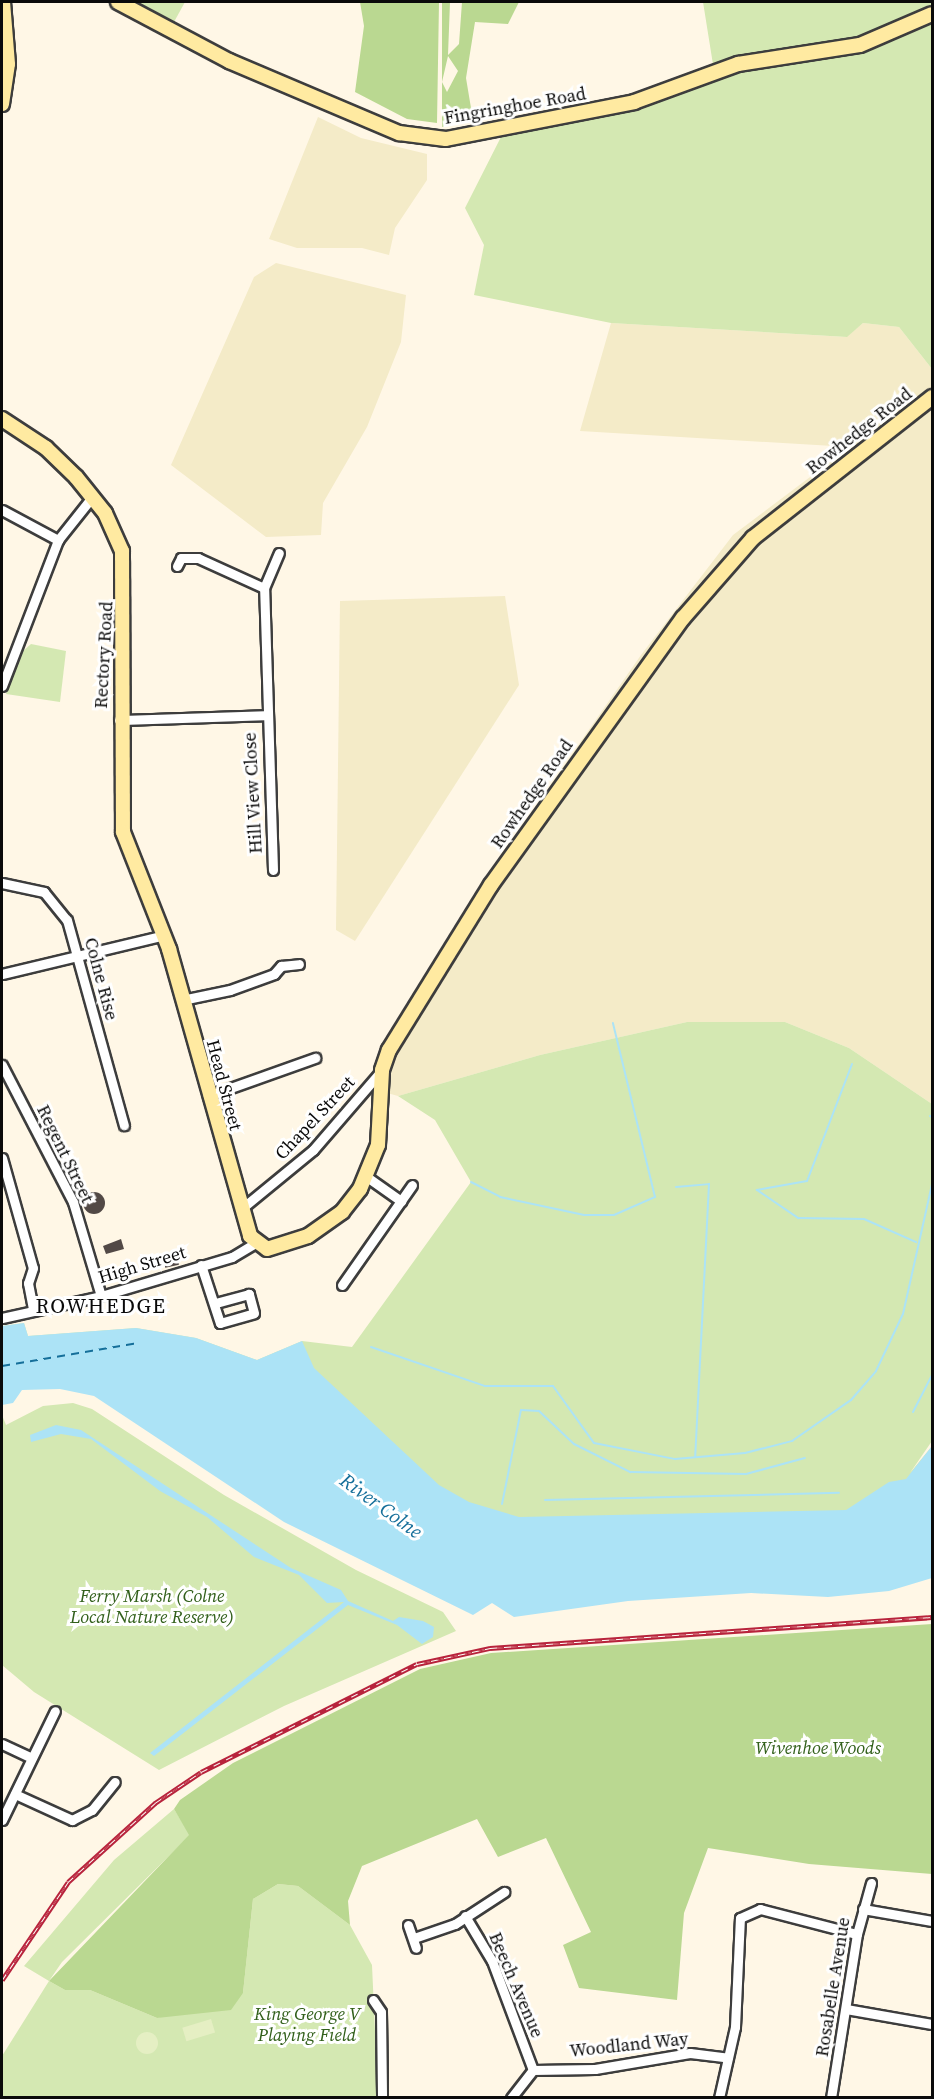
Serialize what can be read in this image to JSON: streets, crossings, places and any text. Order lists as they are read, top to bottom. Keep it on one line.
{"streets":{"street":["Fingringhoe Road","Rowhedge Road","Rectory Road","Hill View Close","Colne Rise","Head Street","Chapel Street","Regent Street","High Street","Beech Avenue","Rosabelle Avenue","Woodland Way"]},"crossings":[["Rowhedge Road","Head Street"],["Rowhedge Road","Chapel Street"],["Rowhedge Road","High Street"],["Rectory Road","Hill View Close"],["Rectory Road","Head Street"],["Head Street","Chapel Street"],["Head Street","High Street"],["Regent Street","High Street"],["Beech Avenue","Woodland Way"]],"districts":["ROWHEDGE"],"water":["River Colne"],"parks":["Ferry Marsh (Colne Local Nature Reserve)","Wivenhoe Woods","King George V Playing Field"]}
